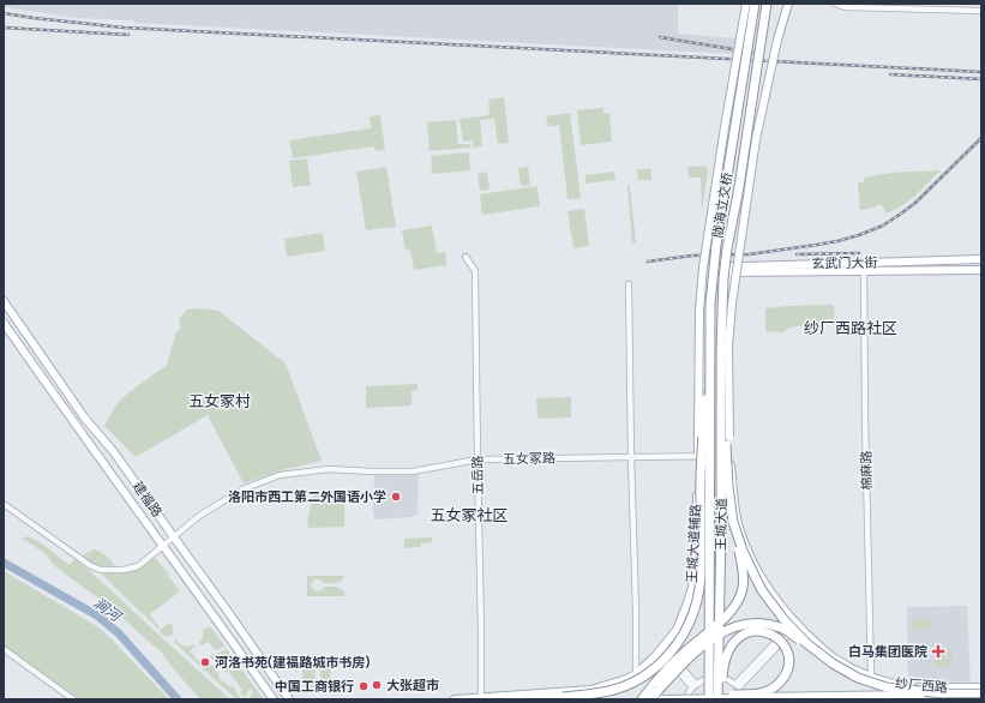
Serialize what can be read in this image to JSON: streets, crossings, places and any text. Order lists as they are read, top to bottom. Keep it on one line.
{"streets":{"highway":["陇海立交桥","王城大道"],"main road":["玄武门大街","建福路","王城大道辅路","纱厂西路"],"street":["五女冢路","棉麻路","五岳路"]},"crossings":[["陇海立交桥","王城大道"],["玄武门大街","棉麻路"],["五女冢路","五岳路"],["五女冢路","建福路"],["五女冢路","王城大道辅路"],["棉麻路","纱厂西路"]],"districts":["纱厂西路社区","五女冢村","五女冢社区"],"water":["涧河"],"places":{"other":["洛阳市西工第二外国语小学","河洛书苑(建福路城市书房)","大张超市","中国工商银行"],"health":["白马集团医院"]}}
